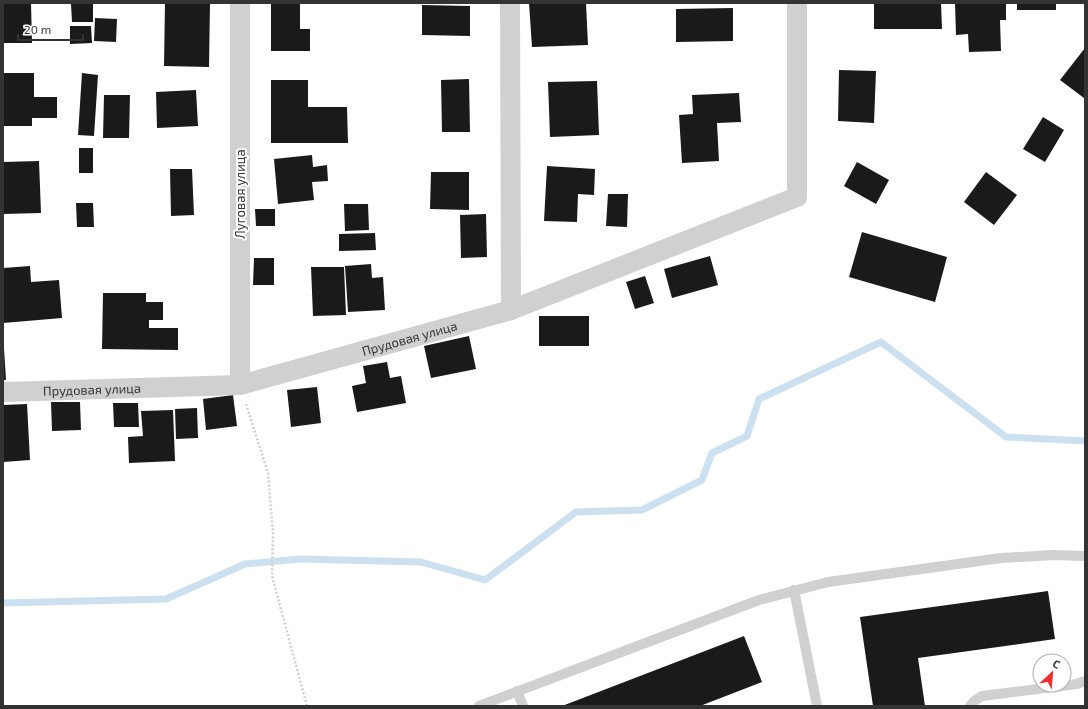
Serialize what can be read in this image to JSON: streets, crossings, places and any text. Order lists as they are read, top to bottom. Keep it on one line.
{"streets":{"street":["Луговая улица","Прудовая улица"]},"crossings":[["Луговая улица","Прудовая улица"]],"scale_bar":"20 m","north":"top right"}
